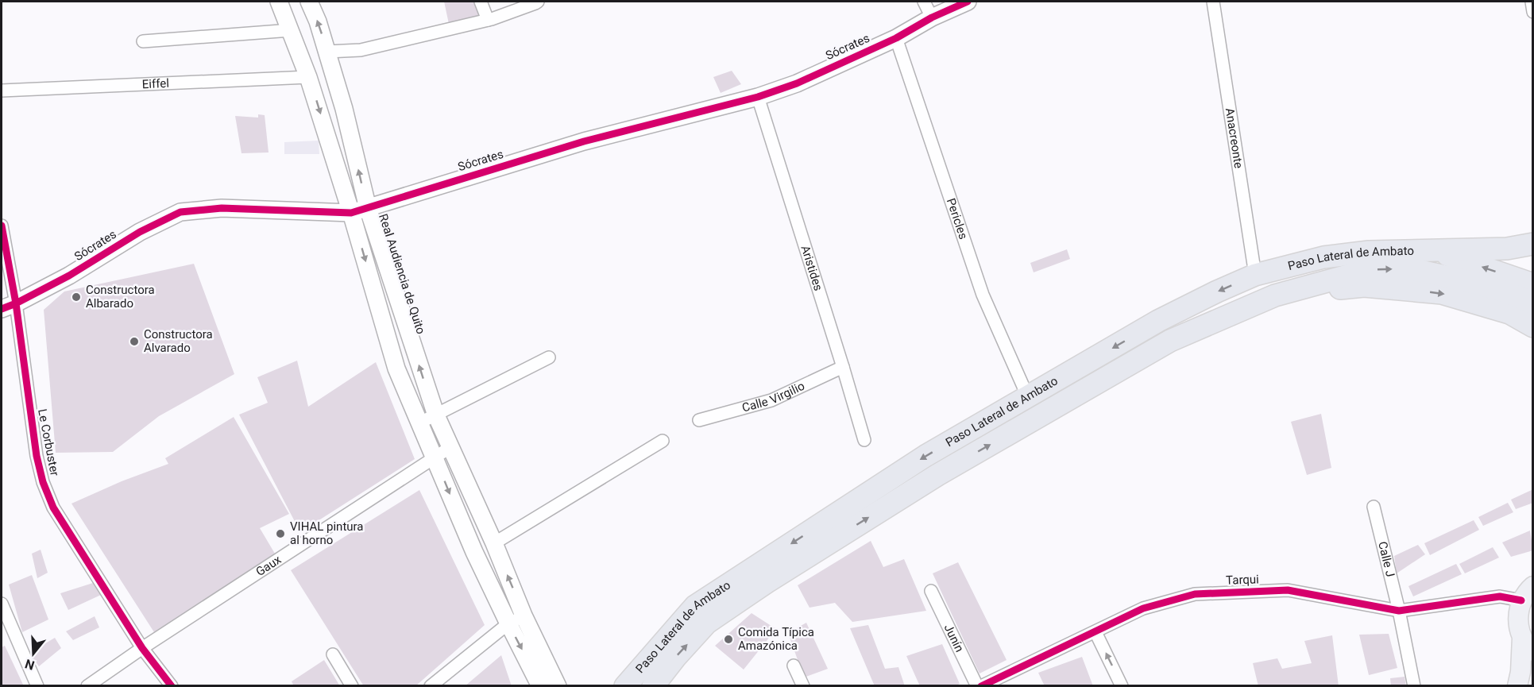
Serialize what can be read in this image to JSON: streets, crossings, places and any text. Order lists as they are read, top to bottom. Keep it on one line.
{"streets":{"highway":["Paso Lateral de Ambato"],"main road":["Sócrates","Real Audiencia de Quito"],"street":["Eiffel","Anacreonte","Pericles","Aristides","Calle Virgilio","Le Corbuster","Calle J","Gaux","Tarqui","Junín"]},"crossings":[["Sócrates","Pericles"],["Sócrates","Aristides"],["Sócrates","Real Audiencia de Quito"],["Sócrates","Le Corbuster"],["Eiffel","Real Audiencia de Quito"],["Anacreonte","Paso Lateral de Ambato"],["Pericles","Paso Lateral de Ambato"],["Aristides","Calle Virgilio"],["Real Audiencia de Quito","Gaux"],["Le Corbuster","Gaux"],["Calle J","Tarqui"]],"places":["Constructora Albarado","Constructora Alvarado","VIHAL pintura al horno","Comida Típica Amazónica"],"north":"bottom"}
